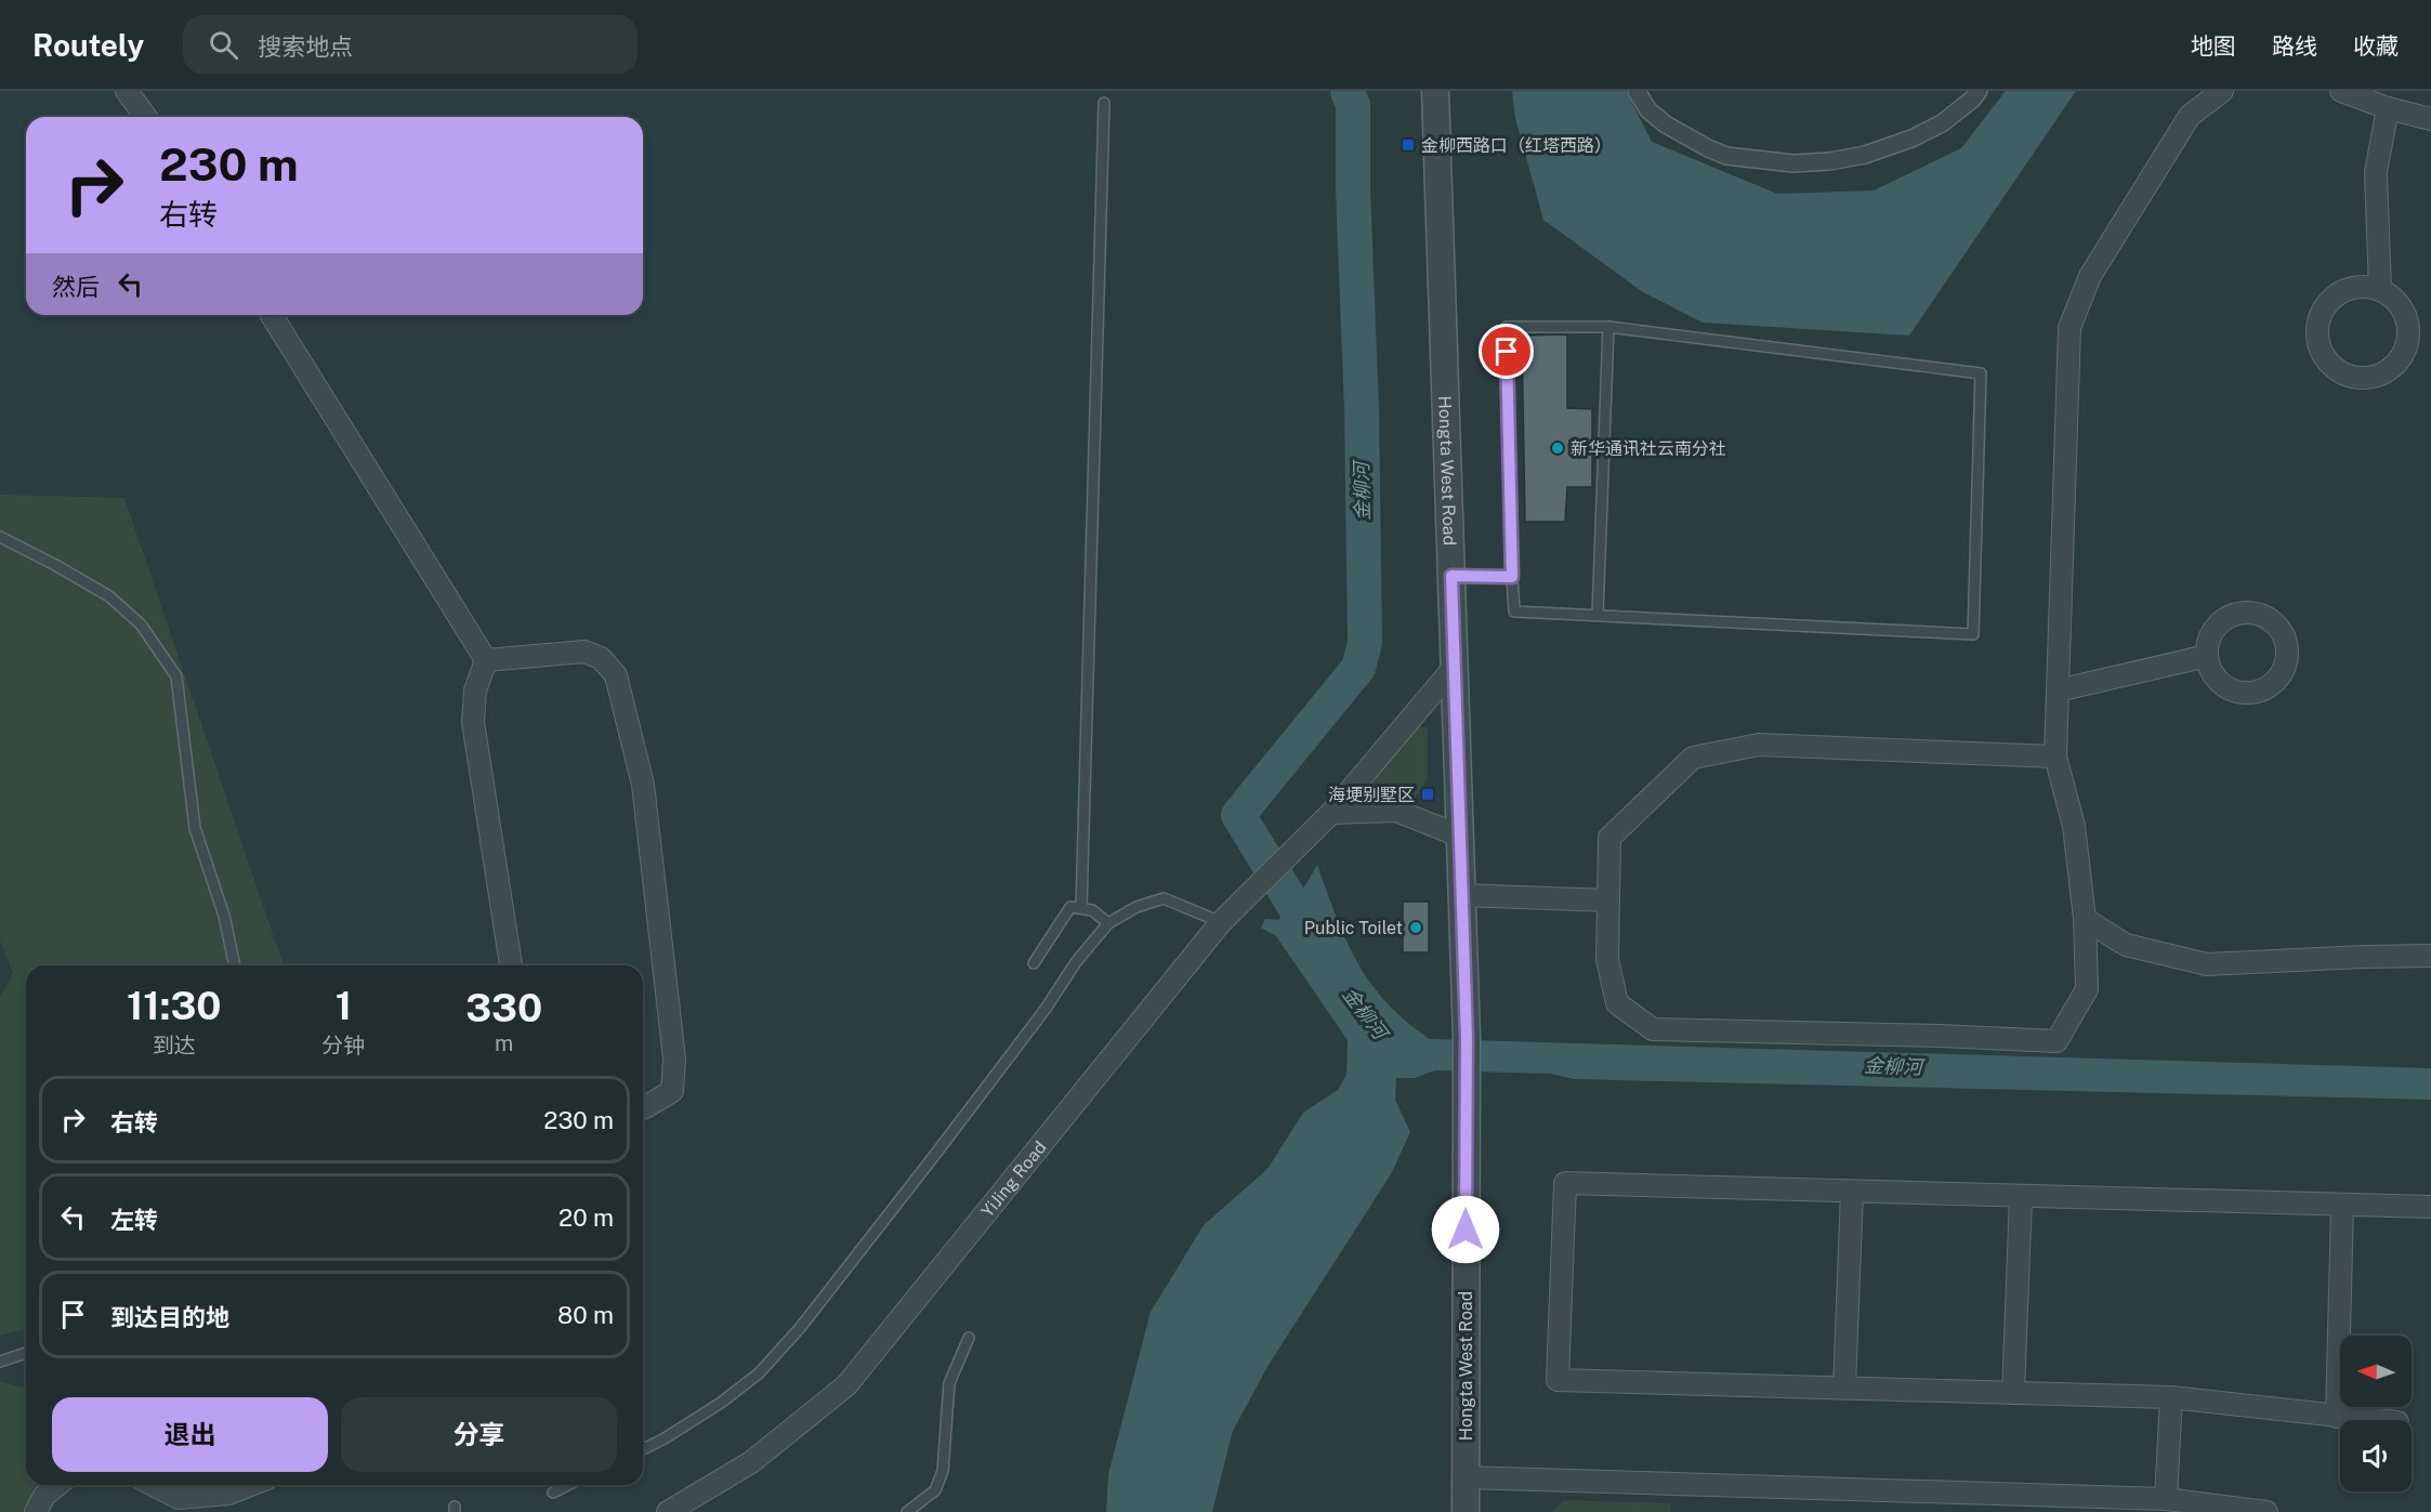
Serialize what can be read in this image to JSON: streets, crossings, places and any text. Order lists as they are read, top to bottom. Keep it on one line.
{"streets":{"street":["Hongta West Road","YiJing Road"]},"crossings":[["Hongta West Road","YiJing Road"]],"water":["金柳河"],"places":{"transit":["金柳西路口（红塔西路）","海埂别墅区"],"other":["新华通讯社云南分社","Public Toilet"]},"north":"left","page":{"header":"Routely","search":"搜索地点","nav":["地图","路线","收藏"],"turn":["230 m","右转"],"then":"然后","eta":["11:30","到达","1","分钟","330","m"],"list":[{"name":"右转","value":"230 m"},{"name":"左转","value":"20 m"},{"name":"到达目的地","value":"80 m"}],"buttons":["退出","分享"]}}
